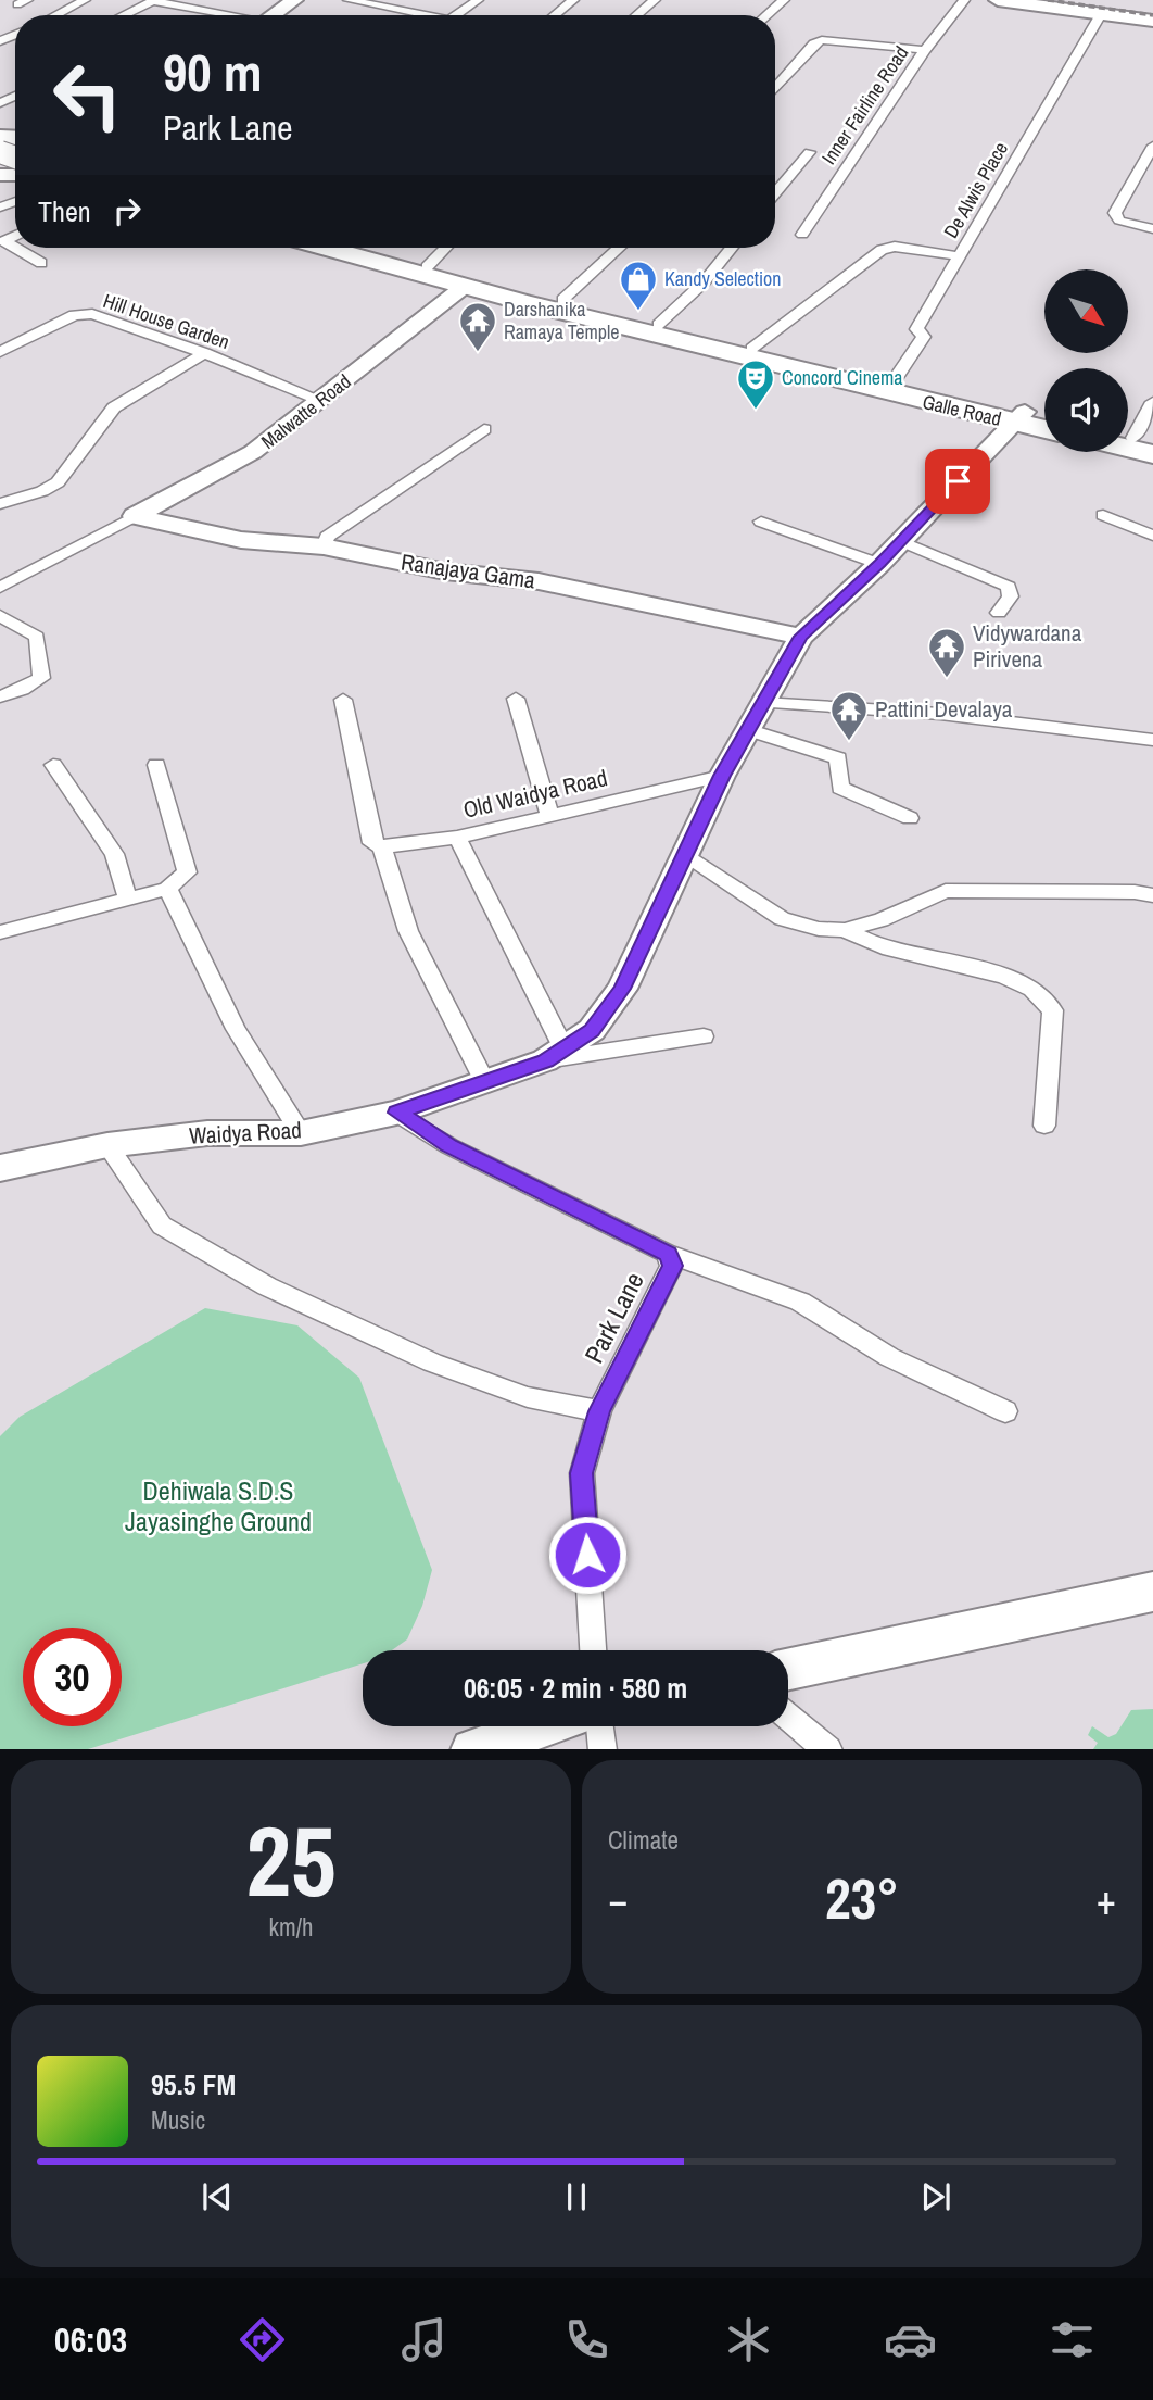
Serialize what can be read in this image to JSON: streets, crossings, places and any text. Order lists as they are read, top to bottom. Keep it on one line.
{"streets":{"highway":["Galle Road"],"street":["Inner Fairline Road","De Alwis Place","Hill House Garden","Malwatte Road","Ranajaya Gama","Old Waidya Road","Waidya Road","Park Lane"]},"crossings":[["De Alwis Place","Galle Road"],["Hill House Garden","Malwatte Road"],["Galle Road","Malwatte Road"],["Galle Road","Waidya Road"],["Malwatte Road","Ranajaya Gama"],["Ranajaya Gama","Waidya Road"],["Old Waidya Road","Waidya Road"],["Waidya Road","Park Lane"]],"parks":["Dehiwala S.D.S Jayasinghe Ground"],"places":{"shop":["Kandy Selection"],"temple":["Darshanika Ramaya Temple","Vidywardana Pirivena","Pattini Devalaya"],"theatre":["Concord Cinema"]},"north":"bottom right","page":{"turn":["90 m","Park Lane"],"then":"Then","limit":"30","trip":"06:05 · 2 min · 580 m","tile":[["25","km/h"],"Climate"],"heat":["−","23°","+"],"song":["95.5 FM","Music"],"tabs":"06:03"}}
